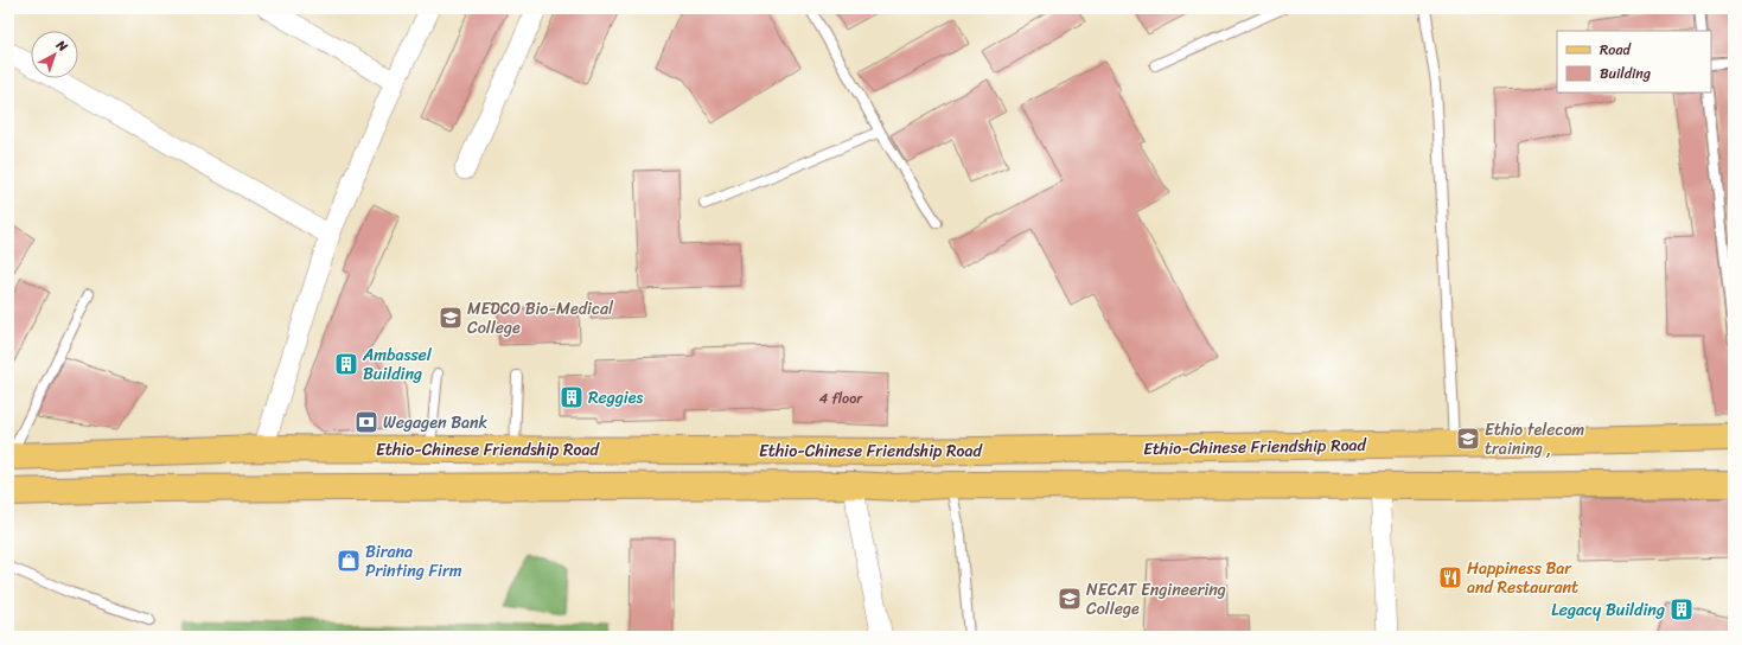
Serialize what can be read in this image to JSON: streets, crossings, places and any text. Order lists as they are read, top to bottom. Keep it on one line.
{"streets":{"main road":["Ethio-Chinese Friendship Road"]},"places":{"school or university":["MEDCO Bio-Medical College","Ethio telecom training ,","NECAT Engineering College"],"building":["Ambassel Building","Reggies","Legacy Building"],"bank":["Wegagen Bank"],"shop":["Birana Printing Firm"],"restaurant":["Happiness Bar and Restaurant"]},"house_numbers":["4 floor"],"legend":["Road","Building"],"north":"top right"}
